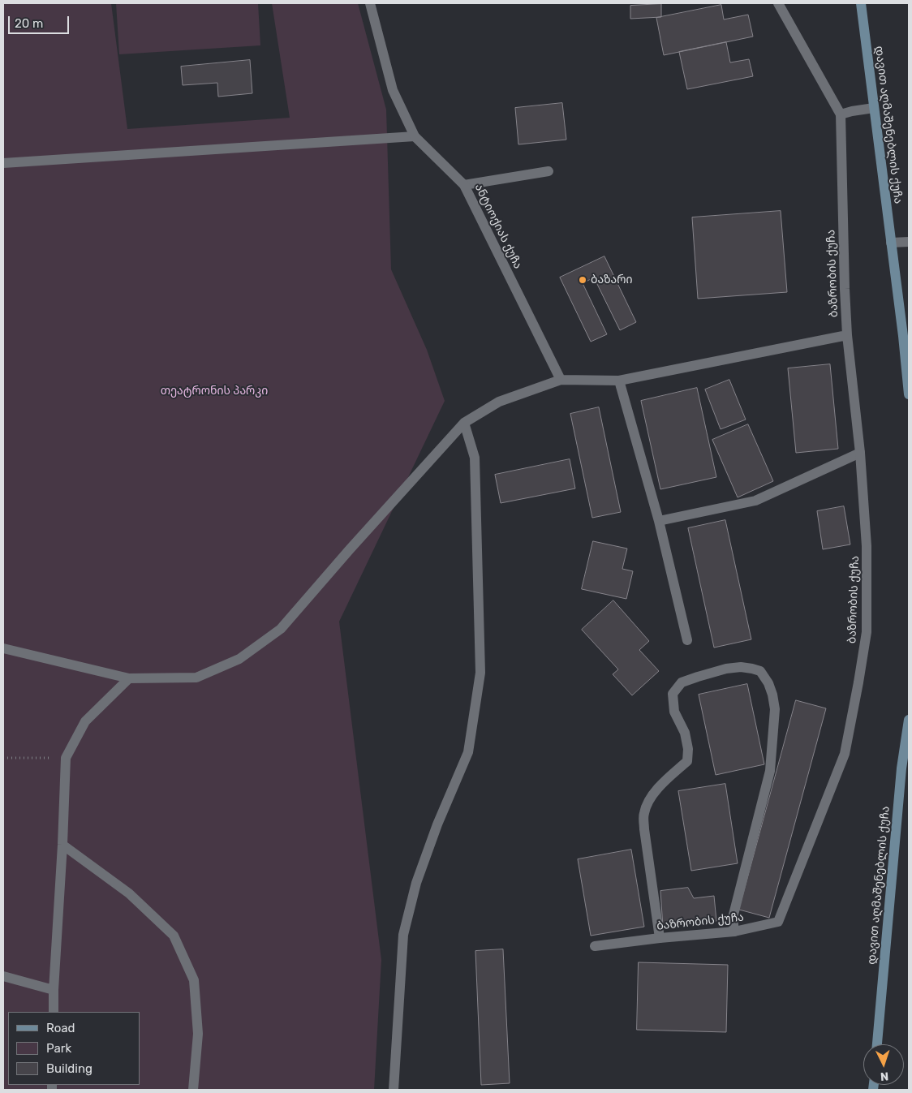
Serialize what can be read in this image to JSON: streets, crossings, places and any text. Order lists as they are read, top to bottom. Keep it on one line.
{"streets":{"main road":["დავით აღმაშენებლის ქუჩა"],"street":["ანტიოქიას ქუჩა","ბაზრობის ქუჩა"]},"parks":["თეატრონის პარკი"],"places":["ბაზარი"],"legend":["Road","Park","Building"],"scale_bar":"20 m","north":"bottom"}
